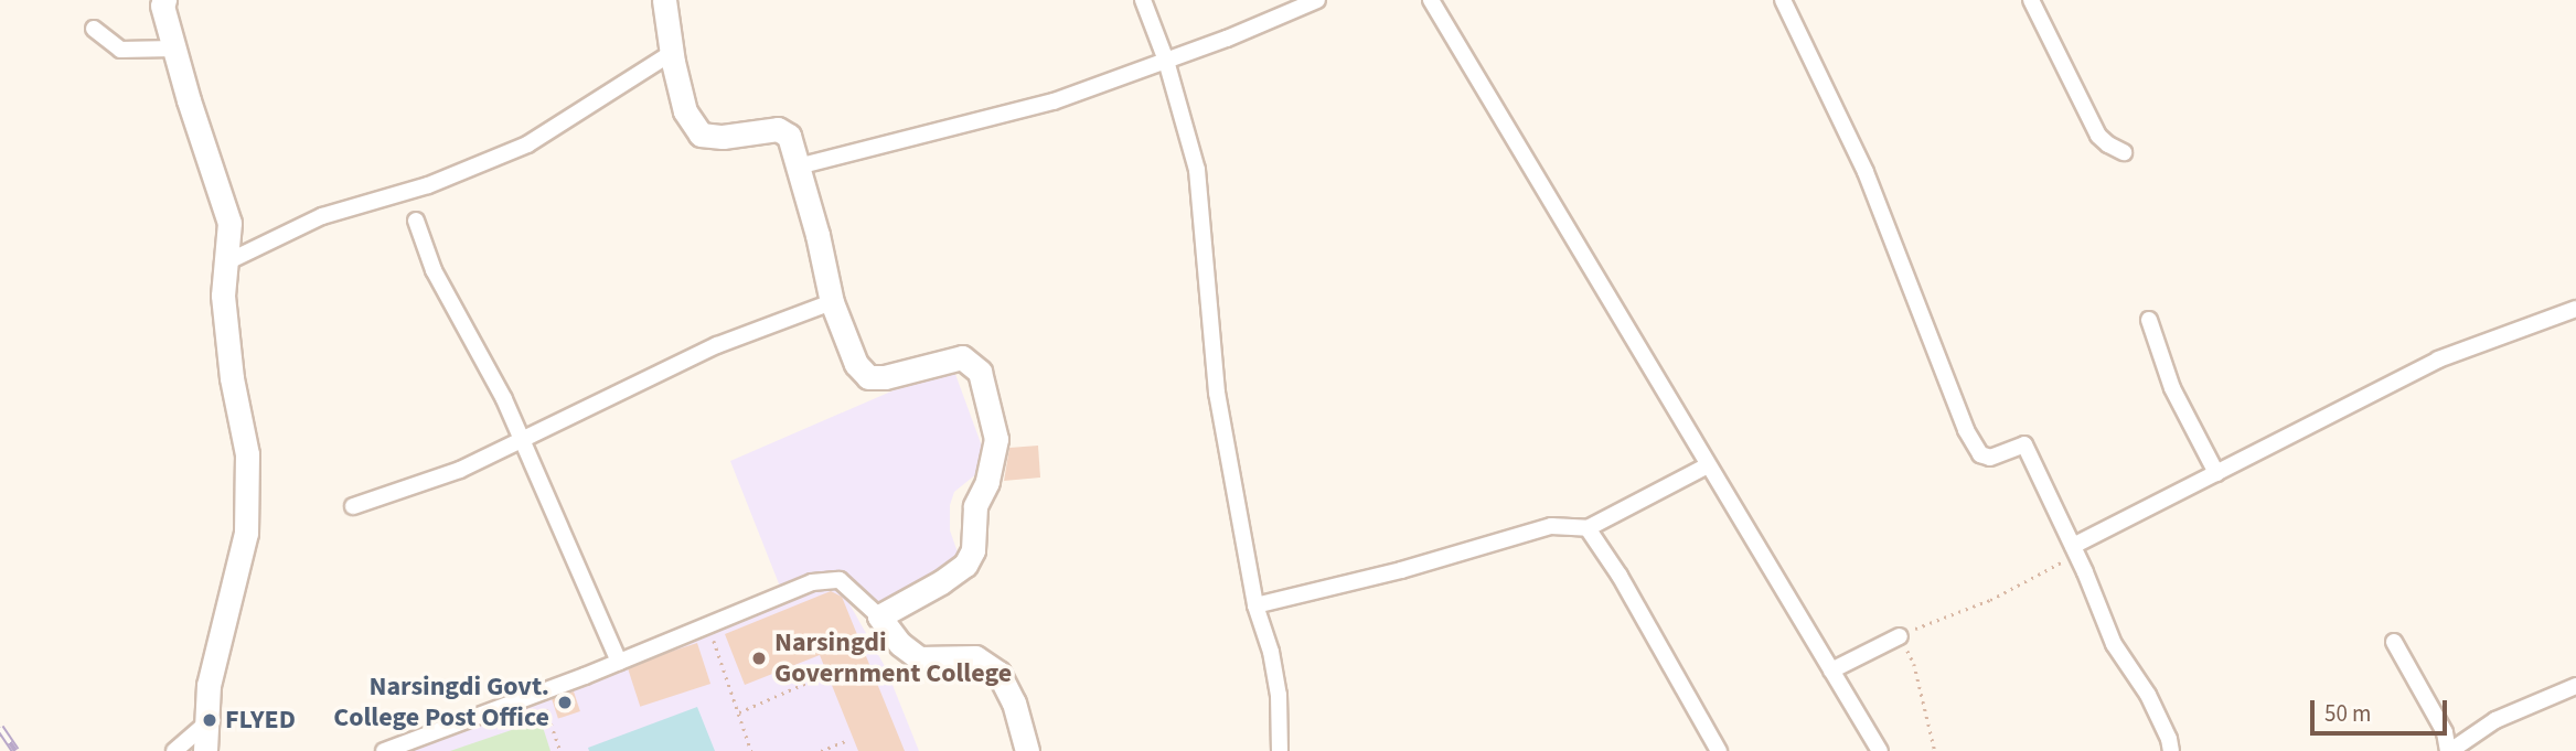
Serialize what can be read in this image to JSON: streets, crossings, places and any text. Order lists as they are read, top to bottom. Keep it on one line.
{"places":["Narsingdi Government College","Narsingdi Govt. College Post Office","FLYED"],"scale_bar":"50 m"}
